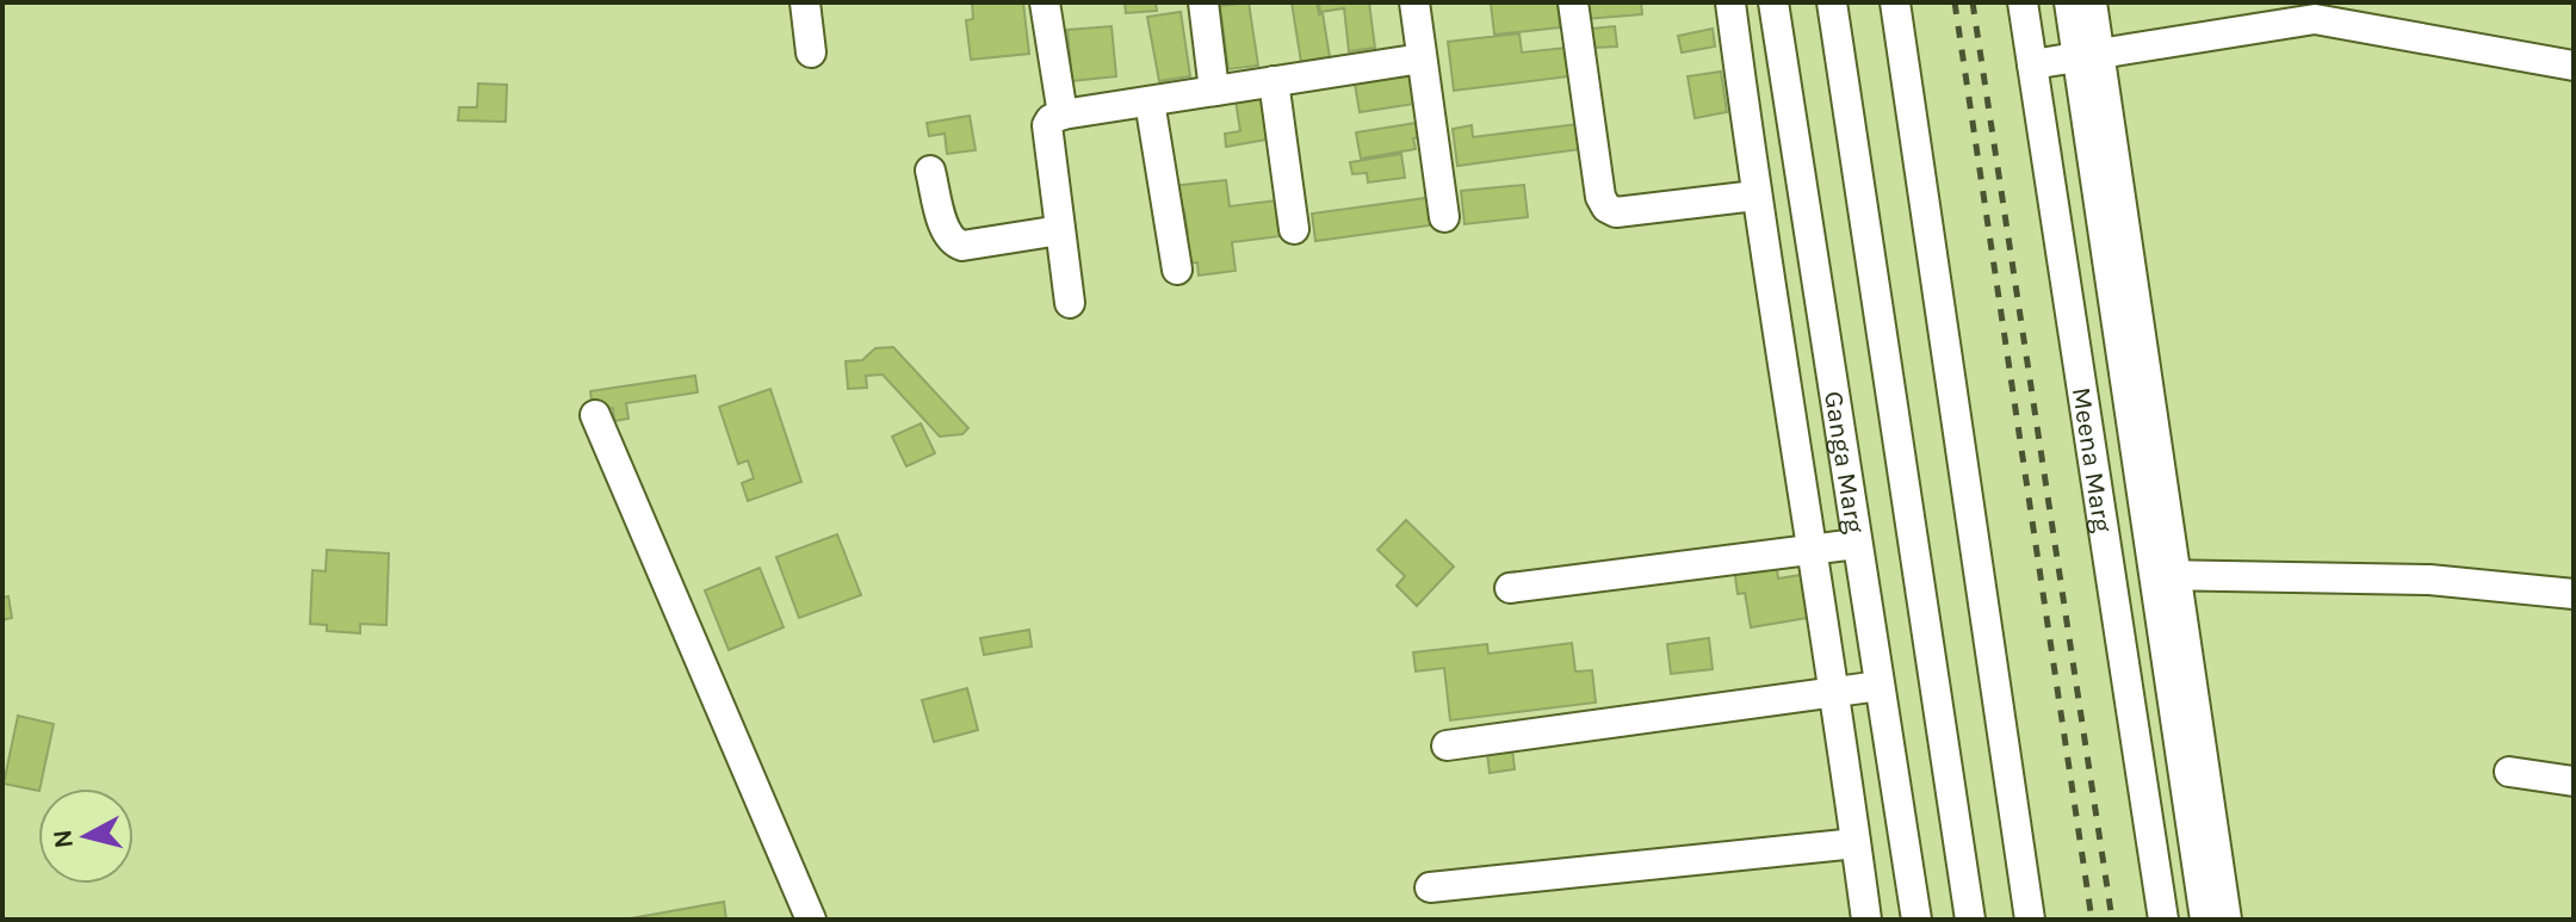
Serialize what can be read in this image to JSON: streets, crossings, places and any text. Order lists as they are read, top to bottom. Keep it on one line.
{"streets":{"street":["Meena Marg","Ganga Marg"]},"north":"left"}
